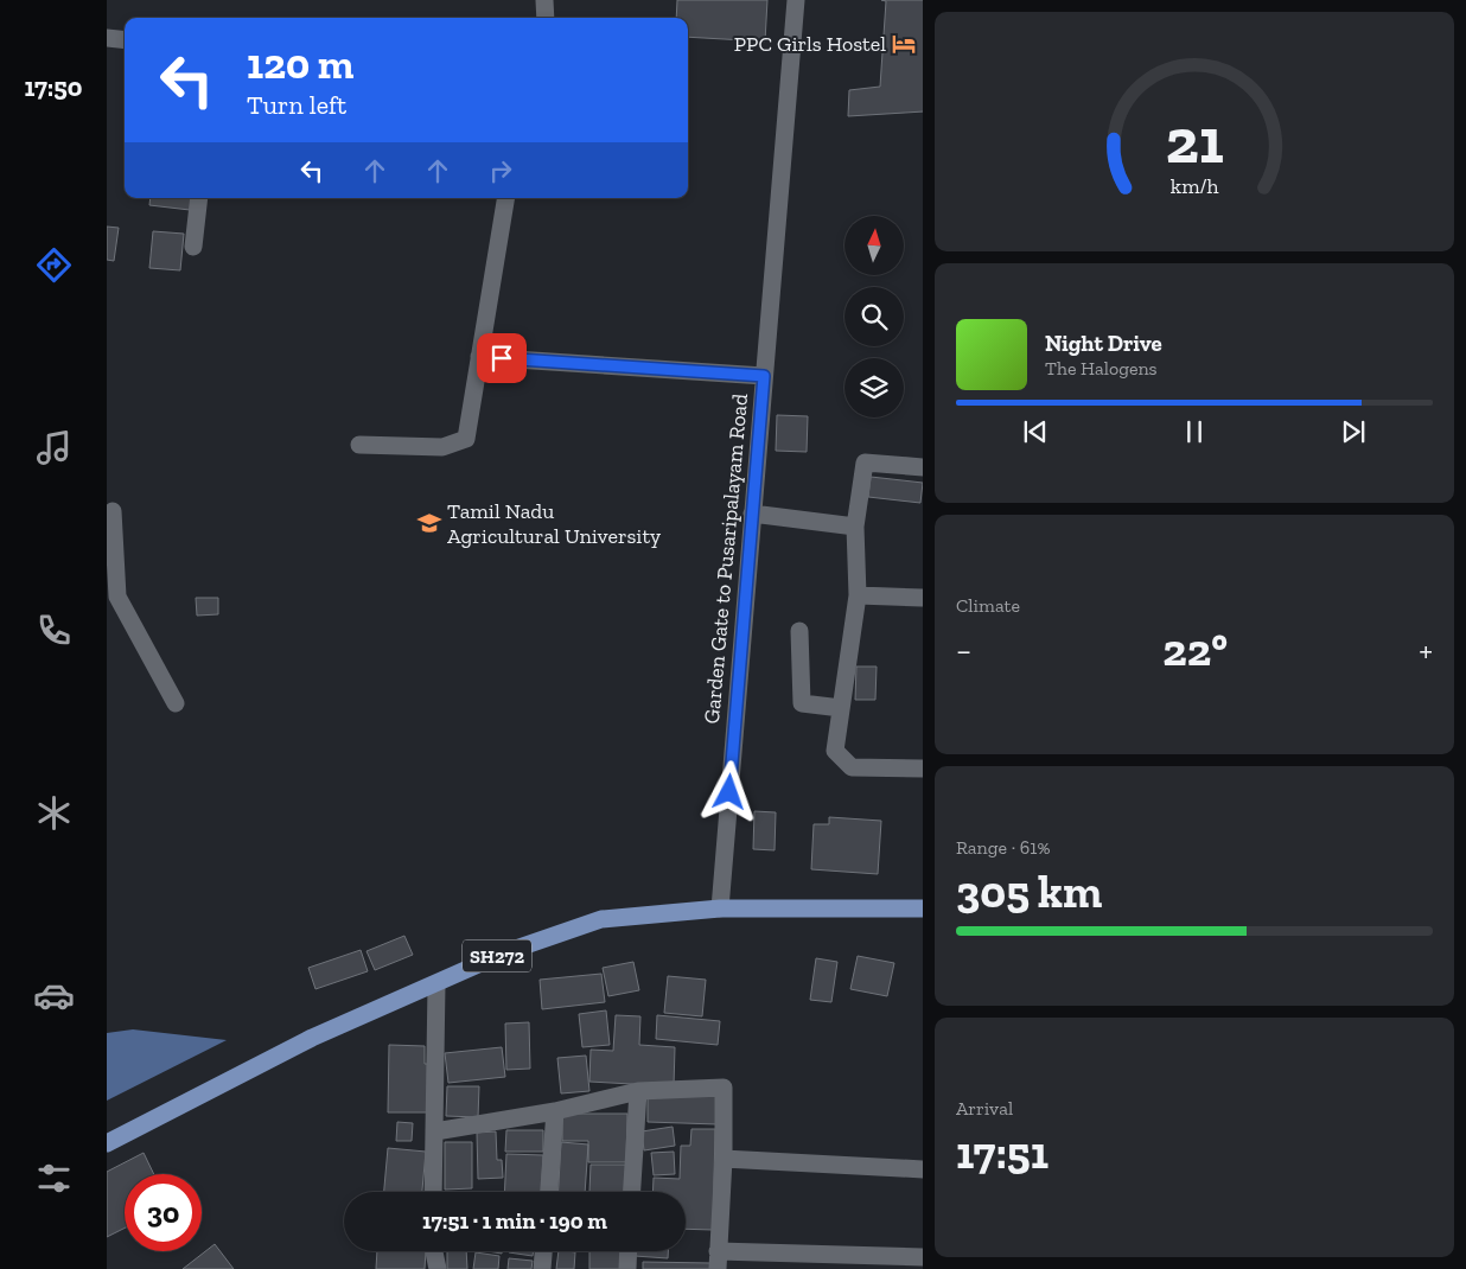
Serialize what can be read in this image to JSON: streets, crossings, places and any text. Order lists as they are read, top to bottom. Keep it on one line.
{"streets":{"main road":["SH272"],"street":["Garden Gate to Pusaripalayam Road"]},"crossings":[["Garden Gate to Pusaripalayam Road","SH272"]],"places":{"hotel":["PPC Girls Hostel"],"school or university":["Tamil Nadu Agricultural University"]},"north":"top","page":{"tabs":"17:50","turn":["120 m","Turn left"],"song":["Night Drive","The Halogens"],"tile":["Climate",["Range · 61%","305 km"],["Arrival","17:51"]],"heat":["−","22°","+"],"limit":"30","trip":"17:51 · 1 min · 190 m","gauge":["21","km/h"]}}
